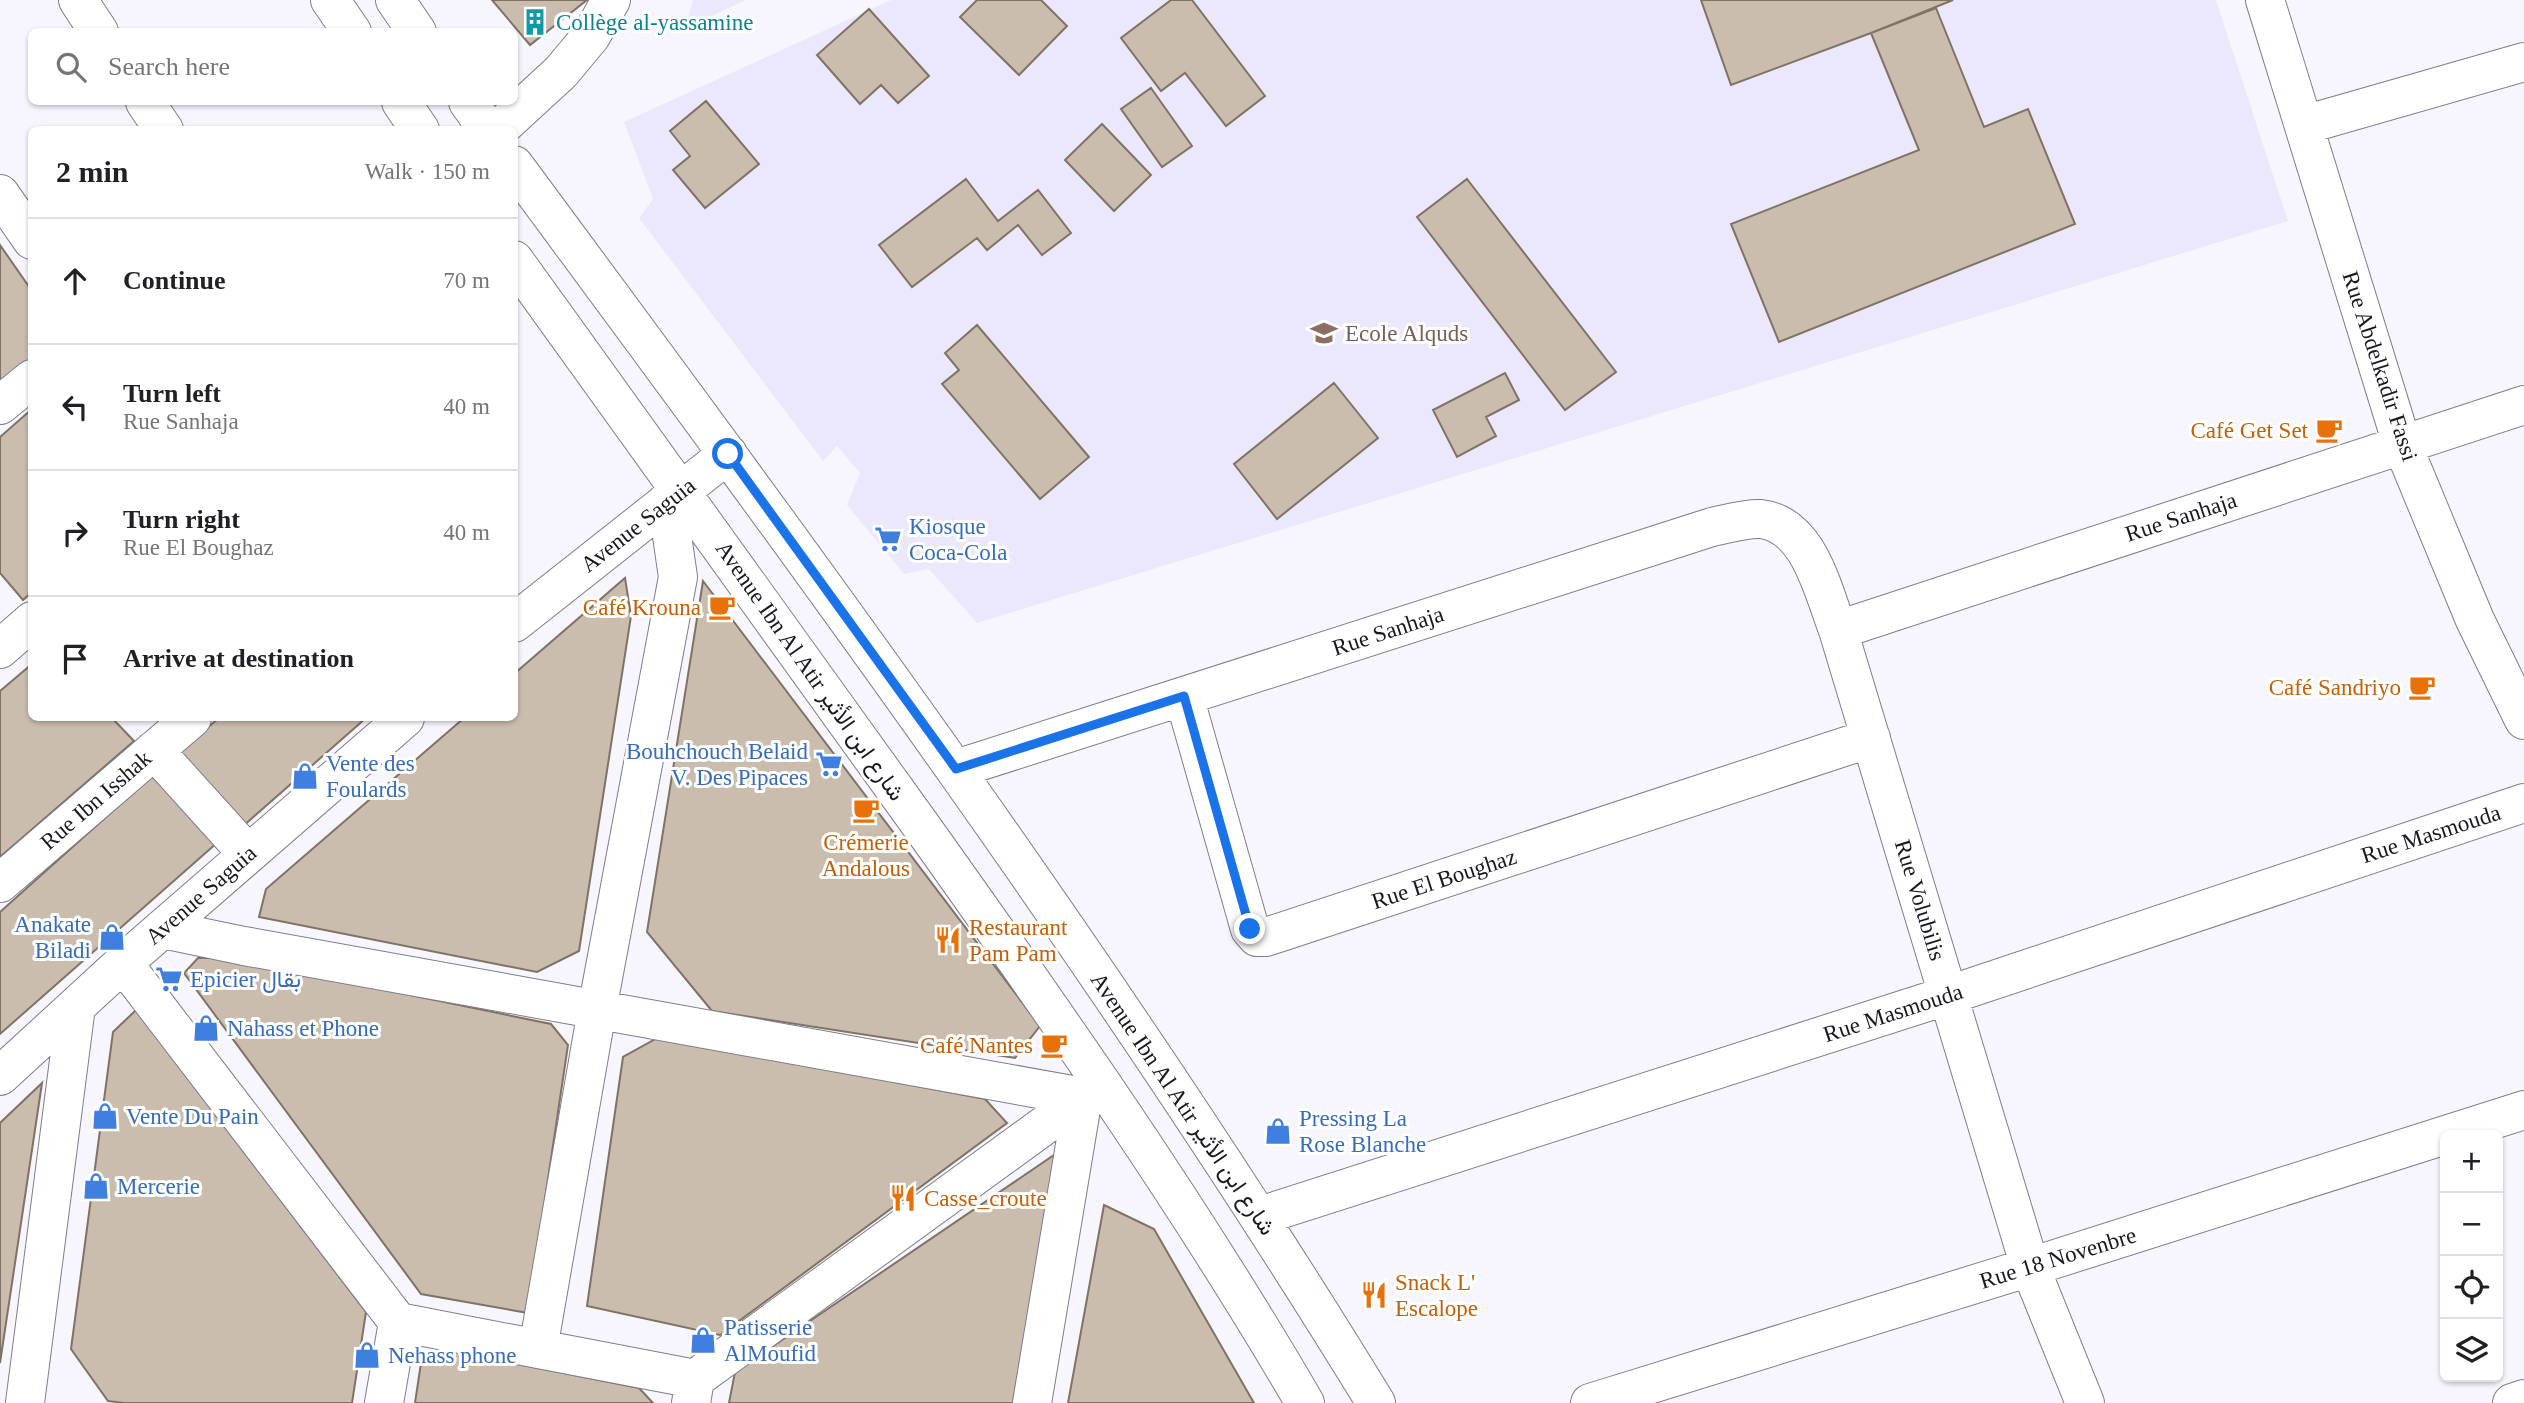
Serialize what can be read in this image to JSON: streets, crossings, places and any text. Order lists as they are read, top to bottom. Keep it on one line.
{"streets":{"street":["Rue Abdelkadir Fassi","Rue Sanhaja","Avenue Saguia","Avenue Ibn Al Atir شارع ابن الأثير","Rue Ibn Isshak","Rue Masmouda","Rue El Boughaz","Rue Volubilis","Rue 18 Novenbre"]},"crossings":[["Rue Abdelkadir Fassi","Rue Sanhaja"],["Rue Sanhaja","Avenue Ibn Al Atir شارع ابن الأثير"],["Rue Sanhaja","Rue El Boughaz"],["Rue Sanhaja","Rue Volubilis"],["Avenue Saguia","Avenue Ibn Al Atir شارع ابن الأثير"],["Avenue Ibn Al Atir شارع ابن الأثير","Rue Masmouda"],["Rue Masmouda","Rue Volubilis"],["Rue El Boughaz","Rue Volubilis"],["Rue Volubilis","Rue 18 Novenbre"]],"places":{"building":["Collège al-yassamine"],"school or university":["Ecole Alquds"],"cafe":["Café Get Set","Café Krouna","Café Sandriyo","Crémerie Andalous","Café Nantes"],"supermarket":["Kiosque Coca-Cola","Bouhchouch Belaid V. Des Pipaces","Epicier بقال"],"shop":["Vente des Foulards","Anakate Biladi","Nahass et Phone","Vente Du Pain","Pressing La Rose Blanche","Mercerie","Patisserie AlMoufid","Nehass phone"],"restaurant":["Restaurant Pam Pam","Casse_croute","Snack L' Escalope"]},"page":{"search":"Search here","heading":["2 min","Walk · 150 m"],"list":[["Continue","70 m"],["Turn left","Rue Sanhaja","40 m"],["Turn right","Rue El Boughaz","40 m"],"Arrive at destination"],"map_buttons":["+","−"]}}
